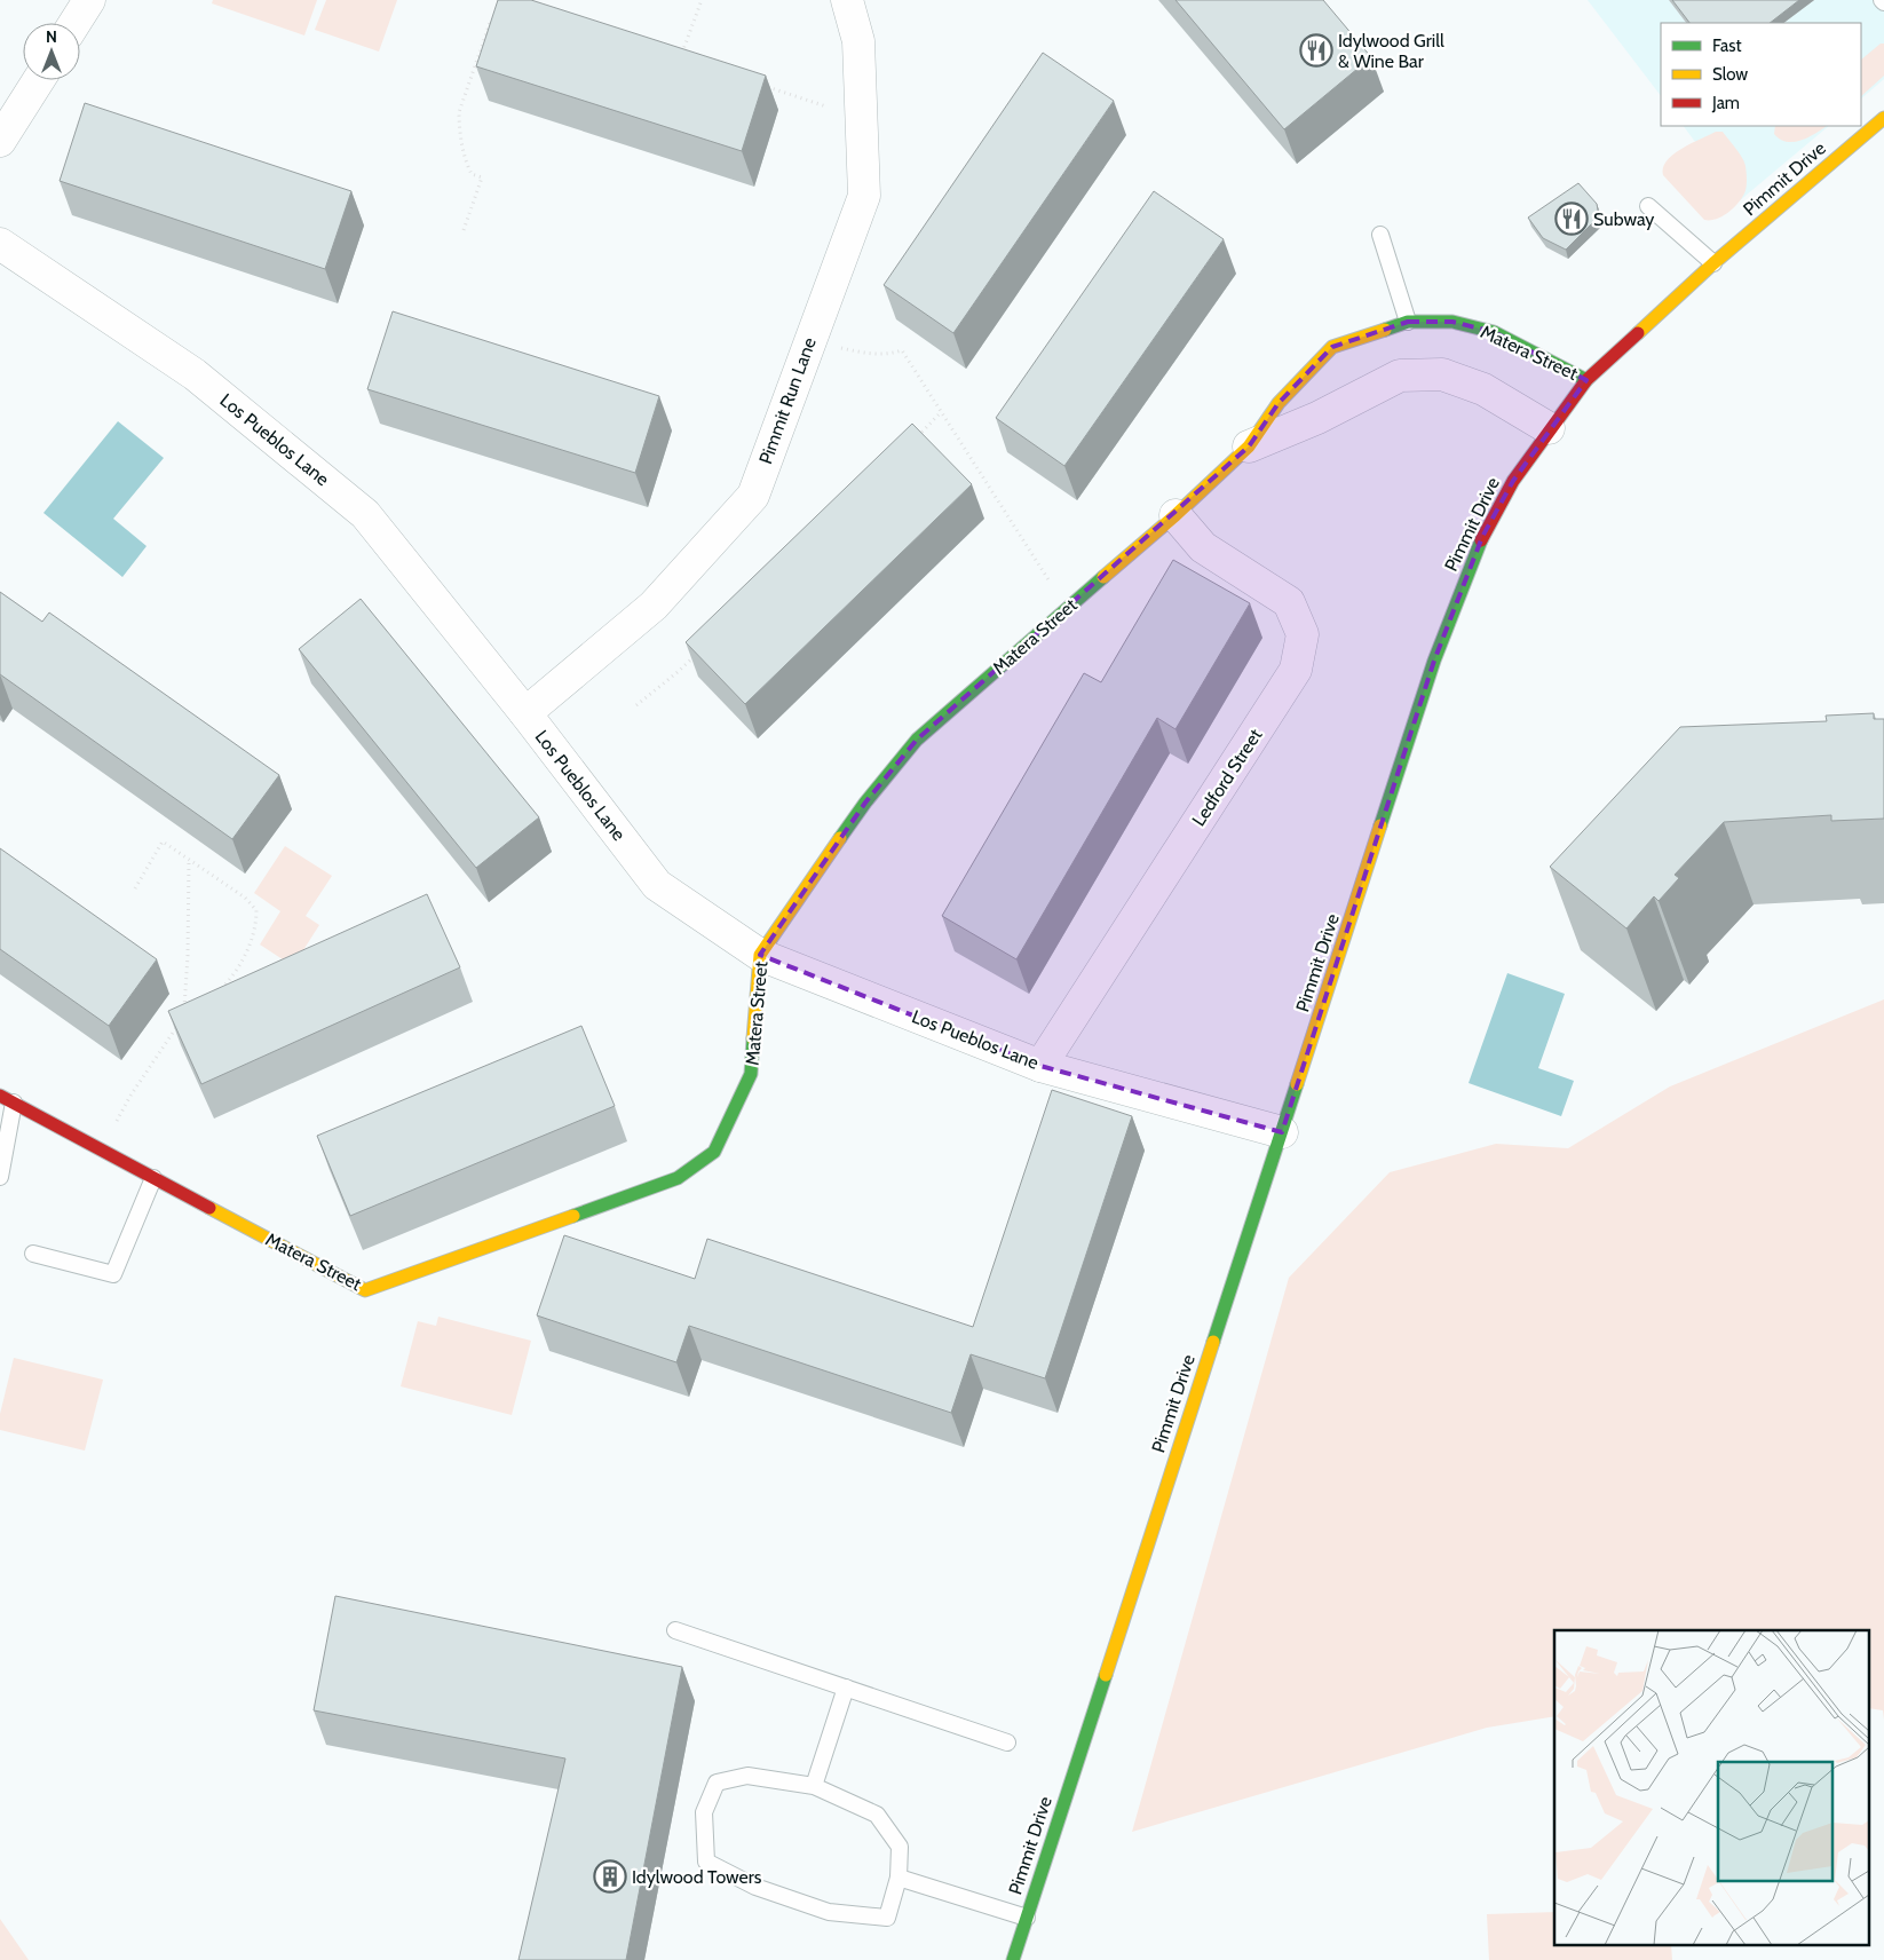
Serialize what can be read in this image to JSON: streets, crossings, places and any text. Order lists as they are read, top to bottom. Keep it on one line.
{"streets":{"street":["Pimmit Drive","Matera Street","Pimmit Run Lane","Los Pueblos Lane","Ledford Street"]},"crossings":[["Pimmit Drive","Matera Street"],["Pimmit Drive","Los Pueblos Lane"],["Matera Street","Los Pueblos Lane"],["Matera Street","Ledford Street"],["Pimmit Run Lane","Los Pueblos Lane"],["Los Pueblos Lane","Ledford Street"]],"places":{"restaurant":["Idylwood Grill & Wine Bar","Subway"],"building":["Idylwood Towers"]},"legend":["Fast","Slow","Jam"],"north":"top"}
